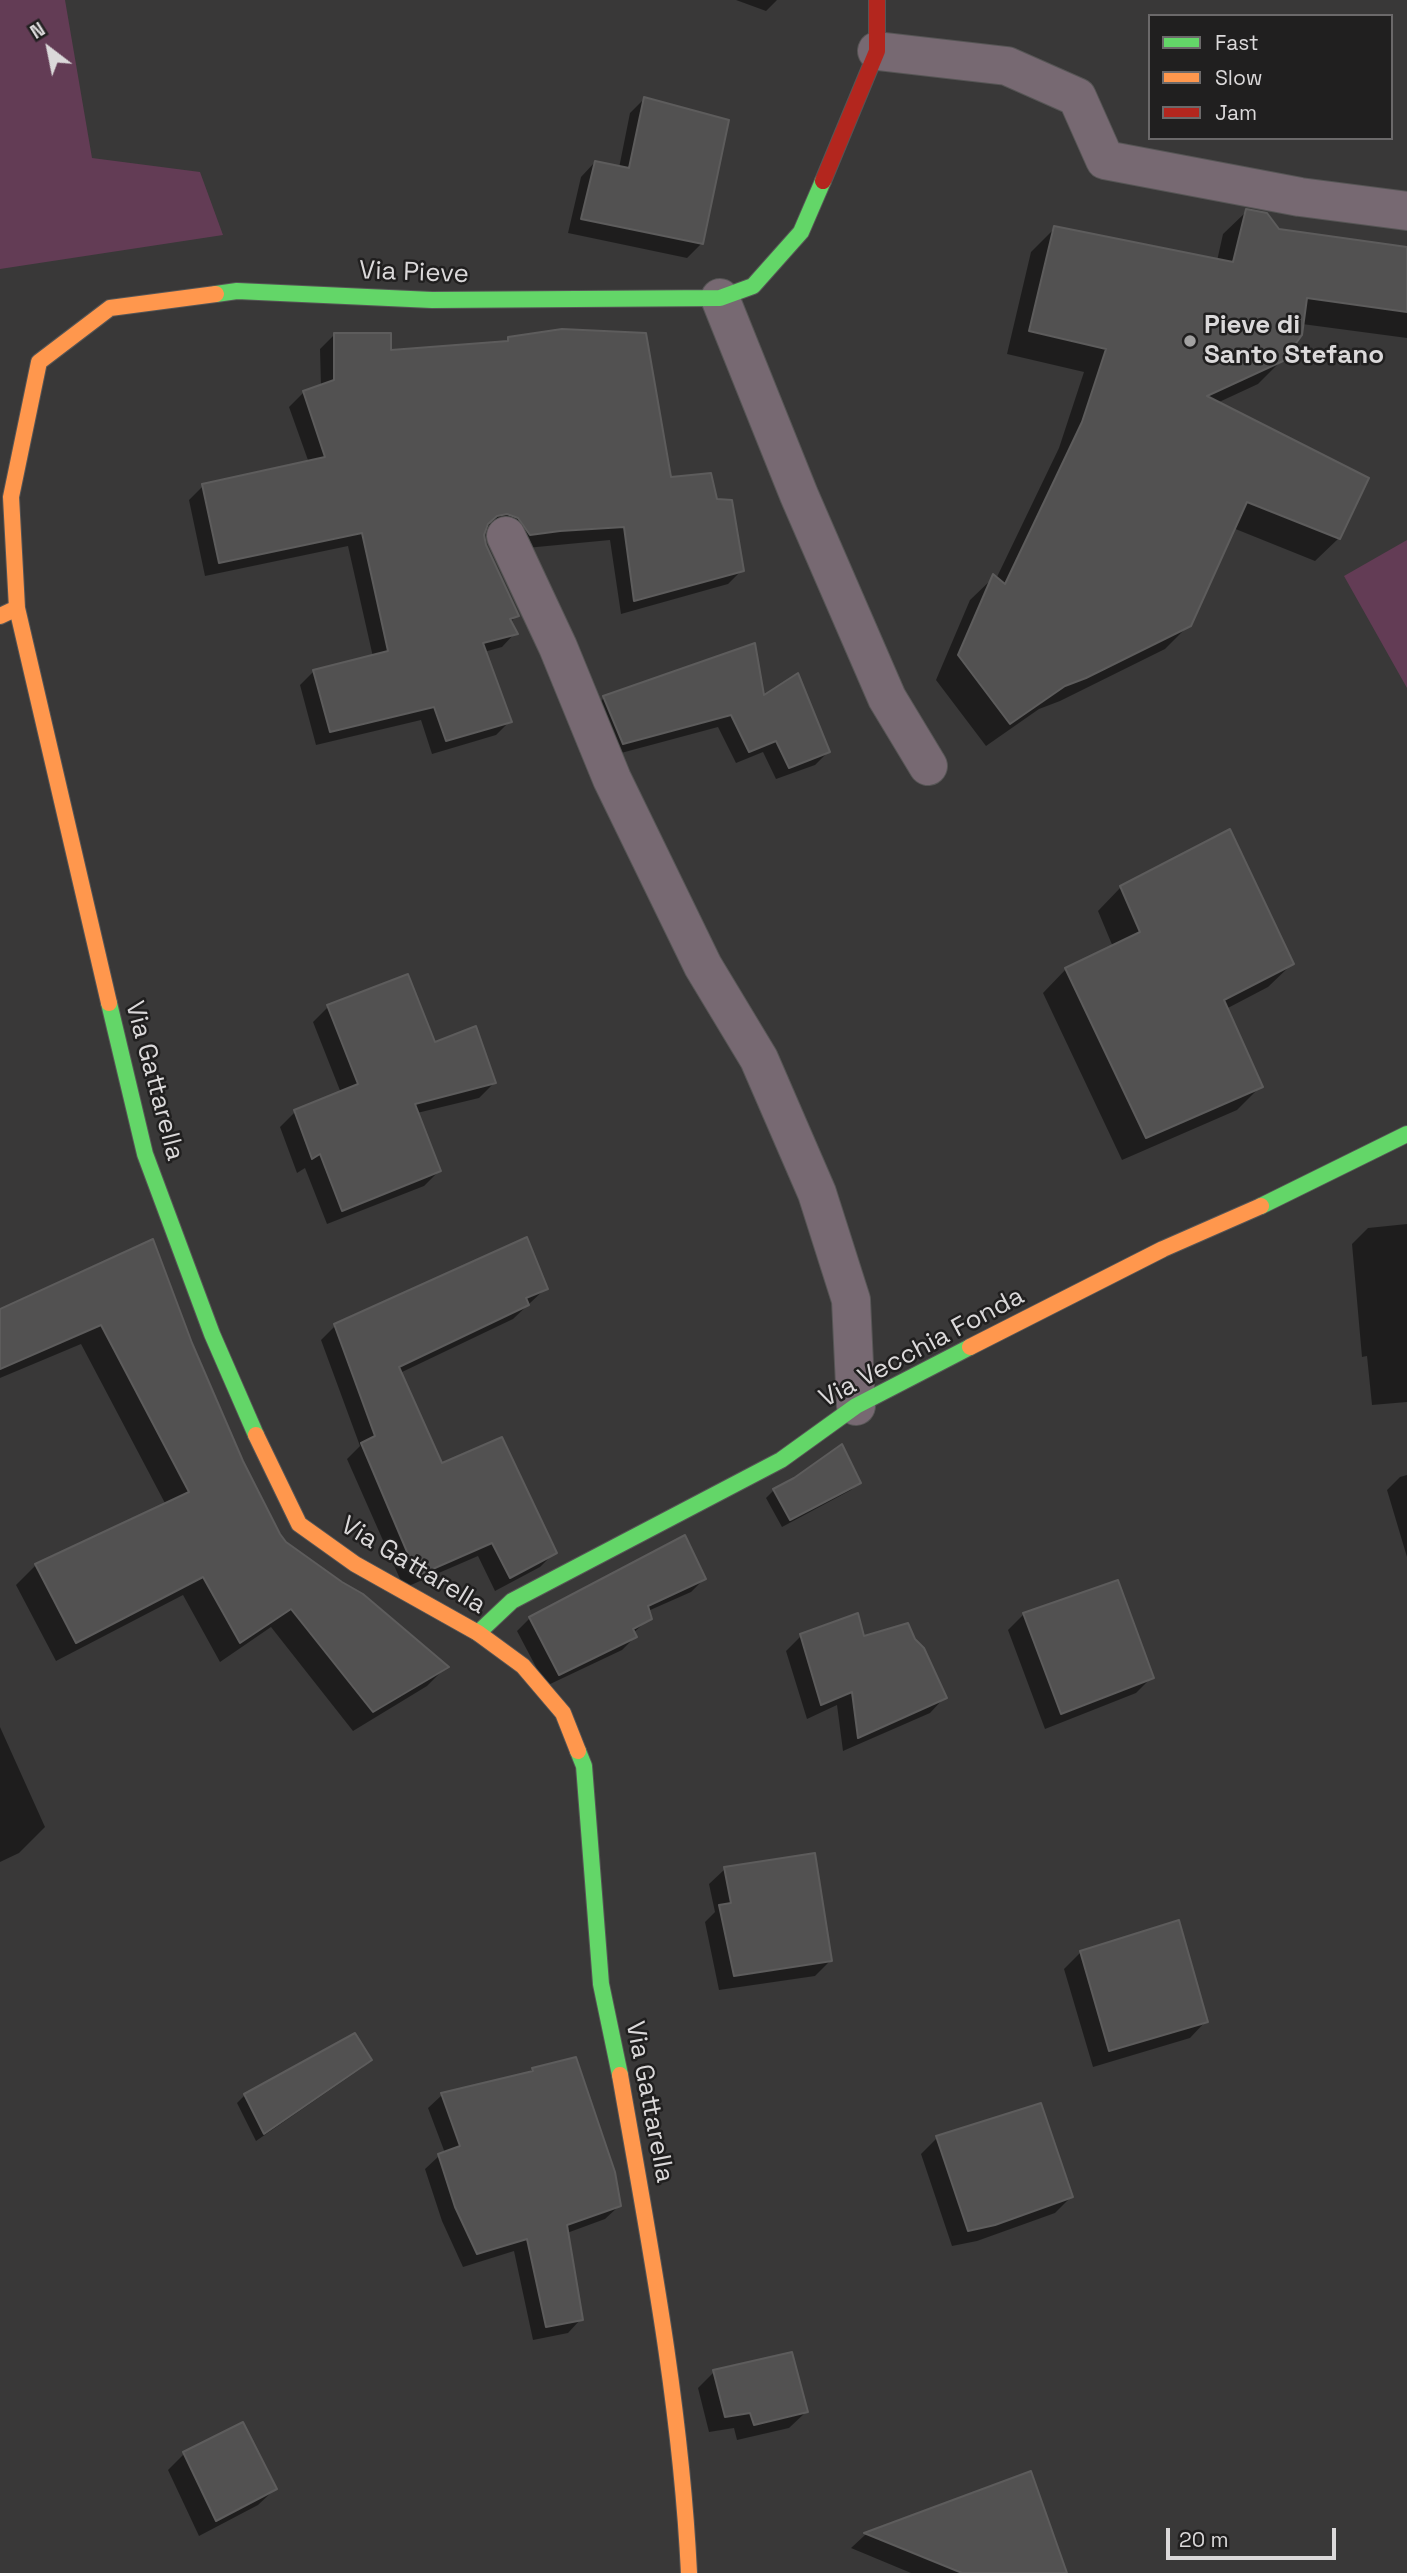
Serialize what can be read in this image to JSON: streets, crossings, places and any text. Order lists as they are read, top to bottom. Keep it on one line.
{"streets":{"street":["Via Pieve","Via Gattarella","Via Vecchia Fonda"]},"crossings":[["Via Pieve","Via Gattarella"],["Via Gattarella","Via Vecchia Fonda"]],"places":["Pieve di Santo Stefano"],"legend":["Fast","Slow","Jam"],"scale_bar":"20 m","north":"top left"}
